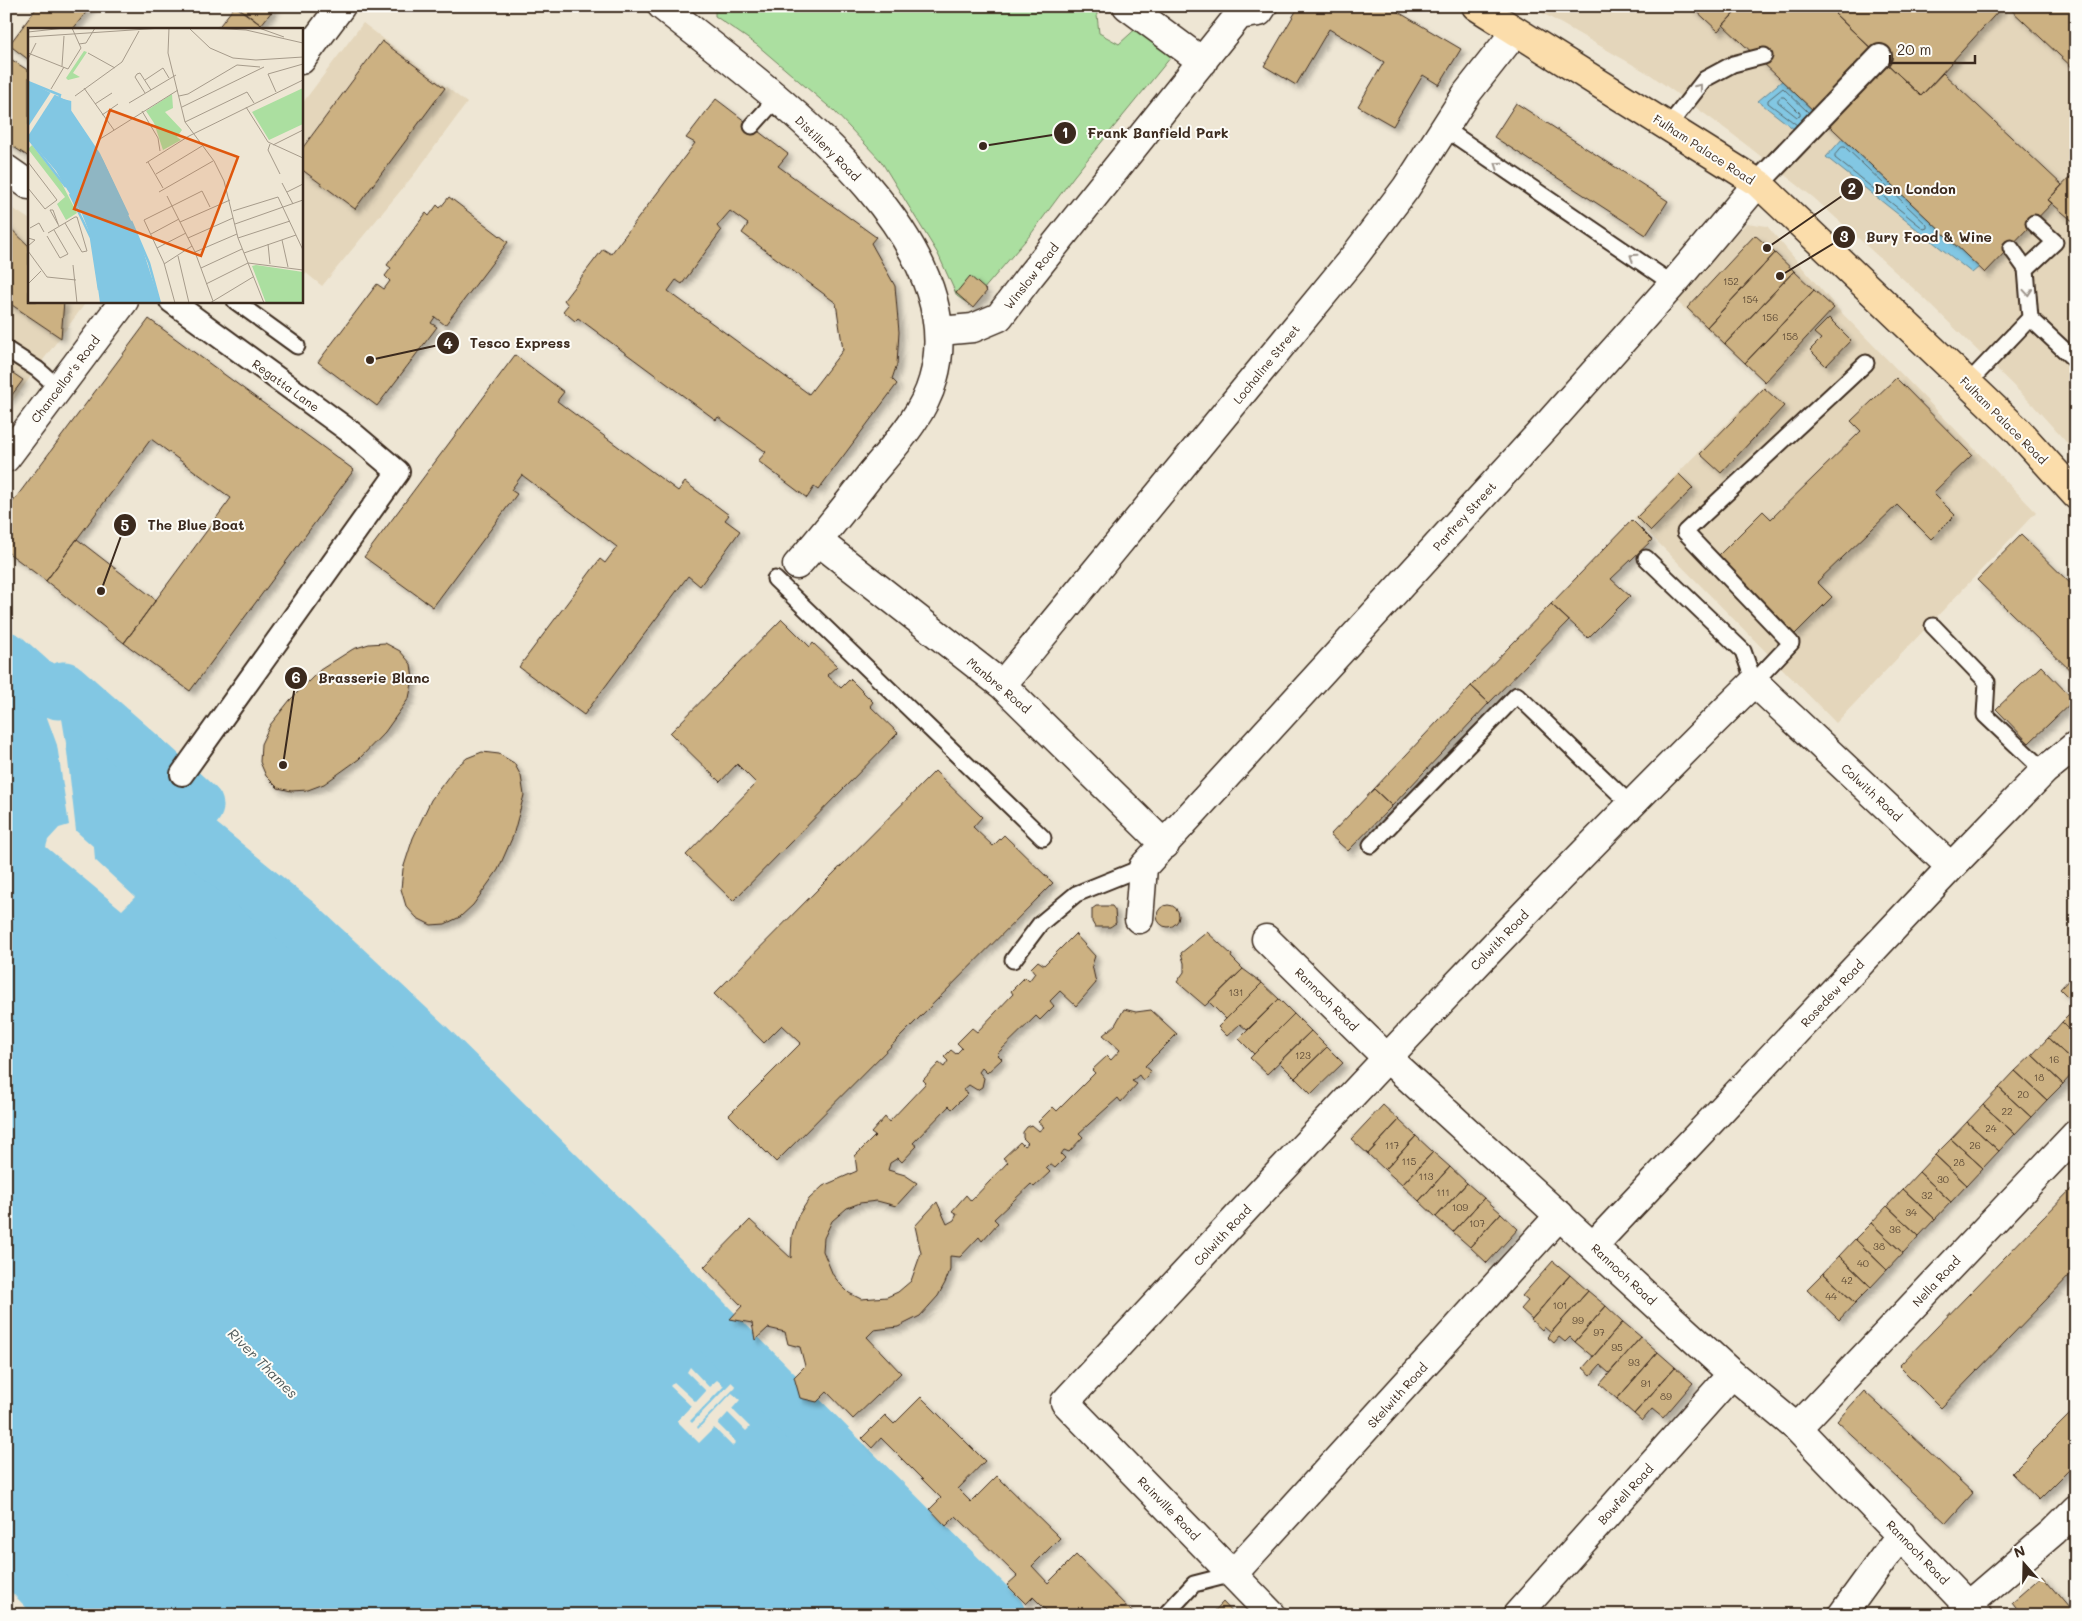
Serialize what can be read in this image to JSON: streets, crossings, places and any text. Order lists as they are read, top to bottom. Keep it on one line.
{"streets":{"main road":["Fulham Palace Road"],"street":["Distillery Road","Winslow Road","Lochaline Street","Chancellor's Road","Regatta Lane","Parfrey Street","Manbre Road","Colwith Road","Rosedew Road","Rannoch Road","Nella Road","Skelwith Road","Bowfell Road","Rainville Road"]},"crossings":[["Distillery Road","Winslow Road"],["Fulham Palace Road","Lochaline Street"],["Fulham Palace Road","Parfrey Street"],["Lochaline Street","Manbre Road"],["Parfrey Street","Manbre Road"],["Colwith Road","Rosedew Road"],["Colwith Road","Rannoch Road"],["Colwith Road","Rainville Road"],["Rosedew Road","Rannoch Road"],["Rannoch Road","Nella Road"],["Rannoch Road","Skelwith Road"],["Rannoch Road","Bowfell Road"],["Skelwith Road","Rainville Road"]],"water":["River Thames"],"places":["Frank Banfield Park","Den London","Bury Food & Wine","Tesco Express","The Blue Boat","Brasserie Blanc"],"house_numbers":["152","154","156","158","131","123","16","18","20","22","24","117","26","115","28","113","30","111","32","109","34","107","36","38","40","42","44","101","99","97","95","93","91","89"],"scale_bar":"20 m","north":"top"}
